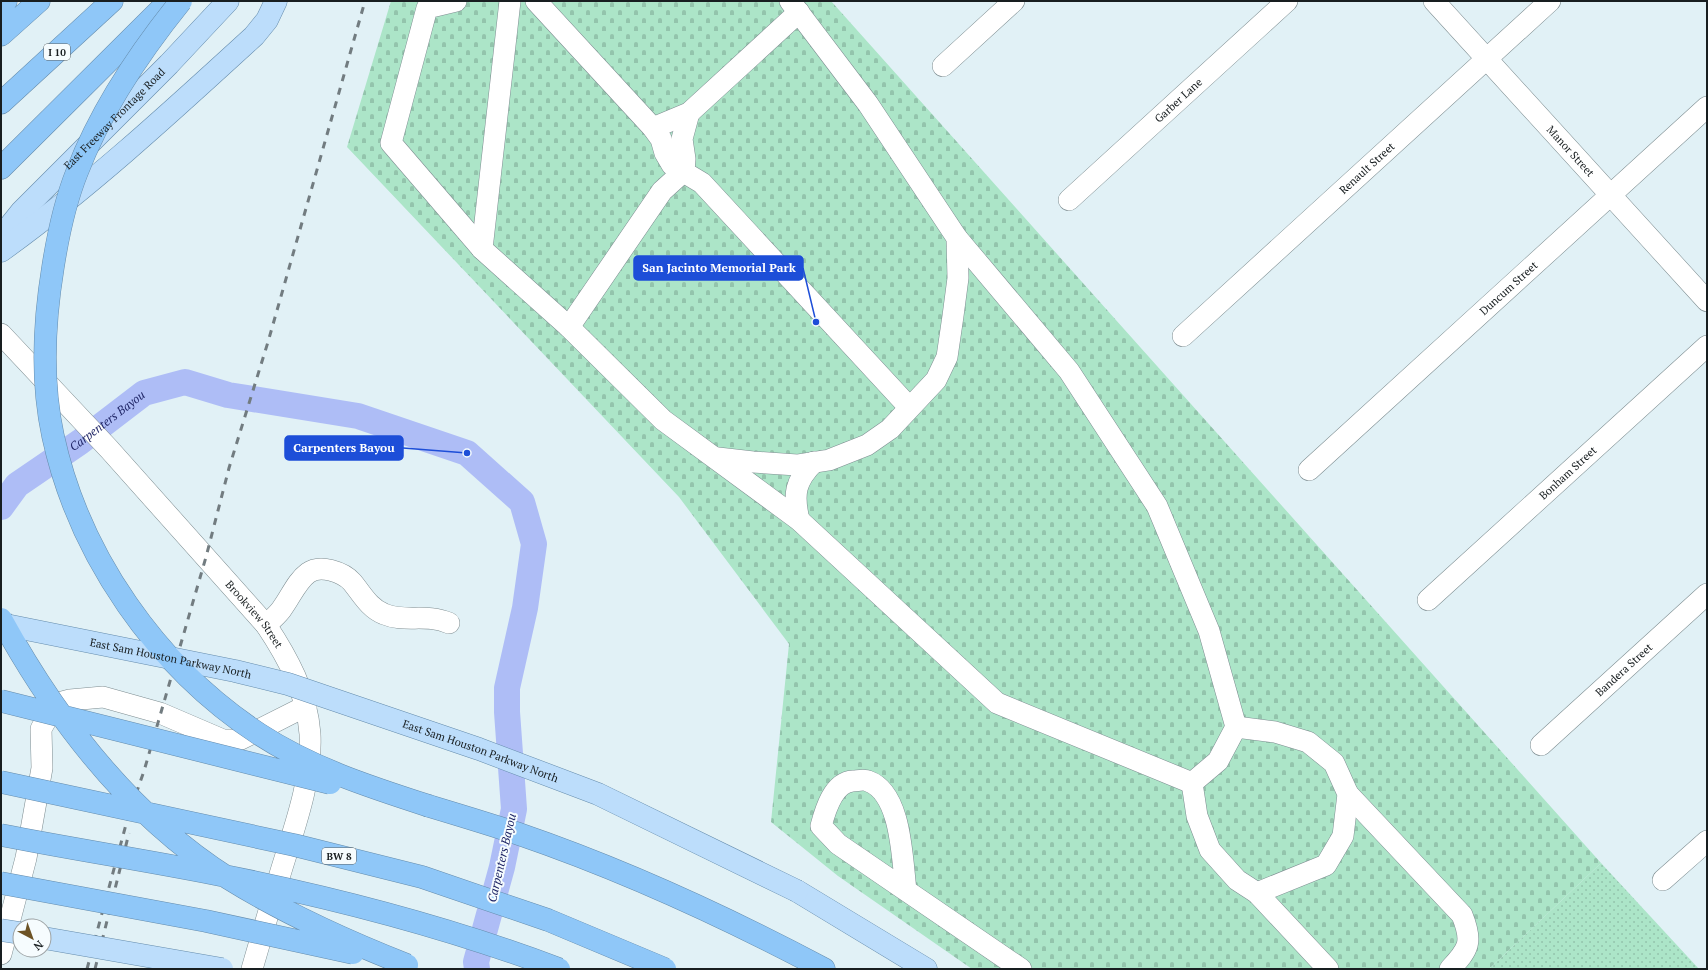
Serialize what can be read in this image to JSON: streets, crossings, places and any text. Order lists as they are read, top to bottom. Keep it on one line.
{"streets":{"highway":["I 10","BW 8"],"main road":["East Freeway Frontage Road","East Sam Houston Parkway North"],"street":["Garber Lane","Manor Street","Renault Street","Duncum Street","Bonham Street","Brookview Street","Bandera Street"]},"crossings":[["Manor Street","Renault Street"],["Manor Street","Duncum Street"]],"water":["Carpenters Bayou"],"places":["San Jacinto Memorial Park","Carpenters Bayou"],"north":"bottom right"}
